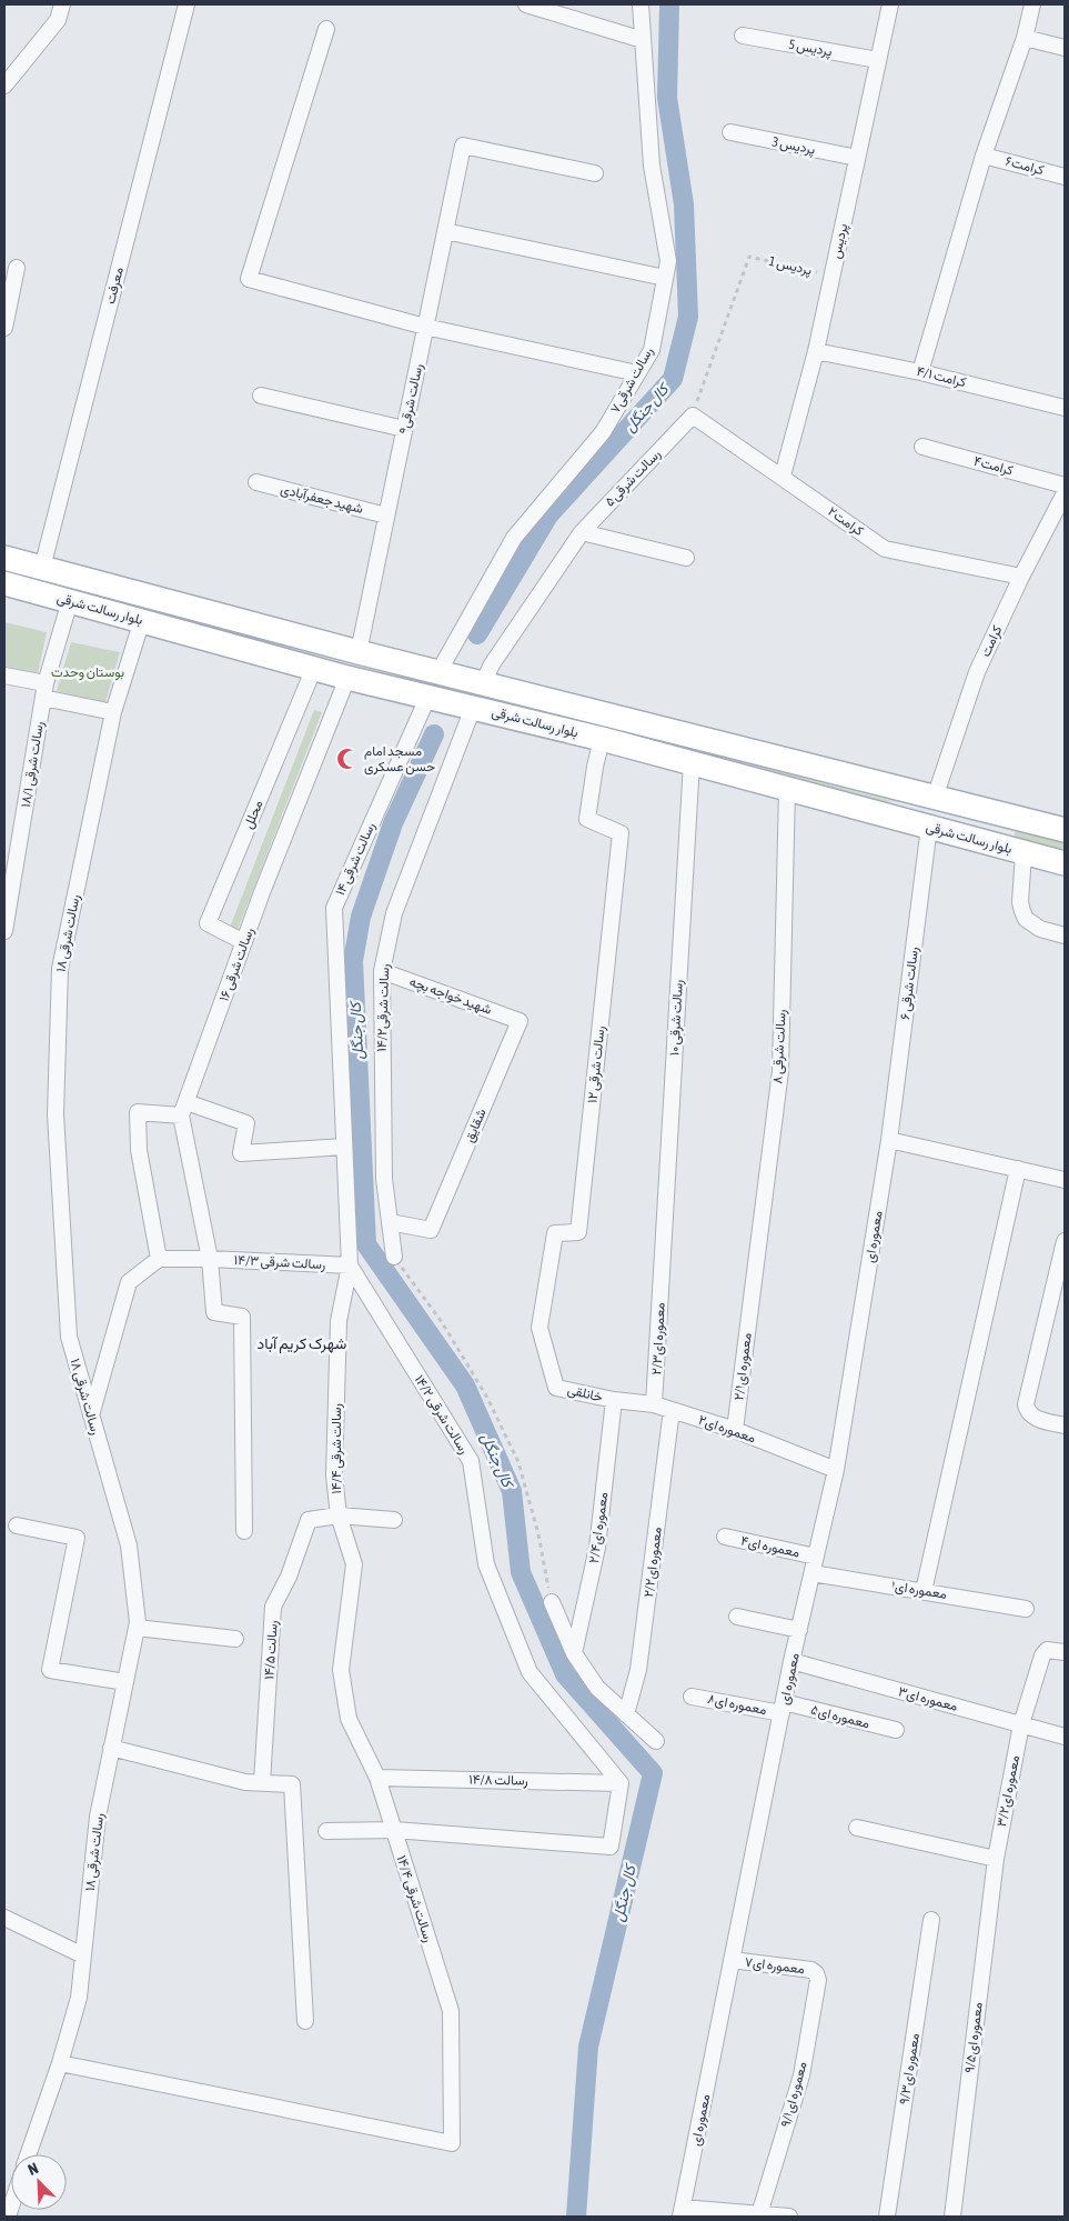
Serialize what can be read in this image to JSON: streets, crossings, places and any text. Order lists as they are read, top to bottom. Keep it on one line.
{"streets":{"main road":["بلوار رسالت شرقی"],"street":["پردیس 5","پردیس 3","کرامت۶","پردیس","معرفت","کرامت ۴/۱","رسالت شرقی۷","رسالت شرقی۹","کرامت۴","رسالت شرقی۵","شهید جعفرآبادی","کرامت۲","کرامت","رسالت شرقی ۱۸/۱","محلل","رسالت شرقی ۱۴","رسالت شرقی ۱۸","رسالت شرقی ۱۶","رسالت شرقی ۶","شهید خواجه بچه","رسالت شرقی۱۴/۲","رسالت شرقی ۱۰","رسالت شرقی ۸","رسالت شرقی ۱۲","شقایق","معموره ای","رسالت شرقی ۱۴/۳","معموره ای۲/۳","معموره ای۲/۱","خانلقی","رسالت شرقی ۱۴/۲","معموره ای۲","رسالت شرقی ۱۴/۴","معموره ای۲/۴","معموره ای۴","معموره ای۲/۲","معموره ای۱","رسالت ۱۴/۵","معموره ای۳","معموره ای۸","معموره ای۵","رسالت ۱۴/۸","معموره ای۳/۲","معموره ای۷","معموره ای۹/۵","معموره ای۹/۳","معموره ای۹/۱"],"path":["پردیس 1"]},"crossings":[["پردیس 5","پردیس"],["پردیس 3","پردیس"],["پردیس","پردیس 1"],["پردیس","کرامت ۴/۱"],["پردیس","کرامت۲"],["پردیس 1","رسالت شرقی۵"],["پردیس 1","کرامت۲"],["معرفت","بلوار رسالت شرقی"],["رسالت شرقی۷","بلوار رسالت شرقی"],["رسالت شرقی۹","شهید جعفرآبادی"],["رسالت شرقی۹","بلوار رسالت شرقی"],["رسالت شرقی۵","کرامت۲"],["رسالت شرقی۵","بلوار رسالت شرقی"],["کرامت۲","کرامت"],["بلوار رسالت شرقی","کرامت"],["بلوار رسالت شرقی","رسالت شرقی ۱۸/۱"],["بلوار رسالت شرقی","محلل"],["بلوار رسالت شرقی","رسالت شرقی ۱۴"],["بلوار رسالت شرقی","رسالت شرقی ۱۸"],["بلوار رسالت شرقی","رسالت شرقی ۱۶"],["بلوار رسالت شرقی","رسالت شرقی ۶"],["بلوار رسالت شرقی","رسالت شرقی۱۴/۲"],["بلوار رسالت شرقی","رسالت شرقی ۱۰"],["بلوار رسالت شرقی","رسالت شرقی ۸"],["بلوار رسالت شرقی","رسالت شرقی ۱۲"],["محلل","رسالت شرقی ۱۶"],["رسالت شرقی ۱۴","رسالت شرقی ۱۴/۳"],["رسالت شرقی ۱۴","رسالت شرقی ۱۴/۲"],["رسالت شرقی ۱۴","رسالت شرقی ۱۴/۴"],["رسالت شرقی ۱۸","رسالت شرقی ۱۴/۴"],["رسالت شرقی ۶","معموره ای"],["شهید خواجه بچه","رسالت شرقی۱۴/۲"],["شهید خواجه بچه","شقایق"],["رسالت شرقی۱۴/۲","شقایق"],["رسالت شرقی ۱۰","معموره ای۲/۳"],["رسالت شرقی ۸","معموره ای۲/۱"],["رسالت شرقی ۱۲","خانلقی"],["معموره ای","معموره ای۲"],["معموره ای","معموره ای۴"],["معموره ای","معموره ای۱"],["معموره ای","معموره ای۳"],["معموره ای","معموره ای۸"],["معموره ای","معموره ای۵"],["معموره ای","معموره ای۷"],["رسالت شرقی ۱۴/۳","رسالت شرقی ۱۴/۲"],["رسالت شرقی ۱۴/۳","رسالت شرقی ۱۴/۴"],["معموره ای۲/۳","معموره ای۲"],["معموره ای۲/۱","معموره ای۲"],["خانلقی","معموره ای۲"],["خانلقی","معموره ای۲/۴"],["رسالت شرقی ۱۴/۲","رسالت شرقی ۱۴/۴"],["رسالت شرقی ۱۴/۲","رسالت ۱۴/۸"],["معموره ای۲","معموره ای۲/۴"],["معموره ای۲","معموره ای۲/۲"],["رسالت شرقی ۱۴/۴","رسالت ۱۴/۵"],["رسالت شرقی ۱۴/۴","رسالت ۱۴/۸"],["معموره ای۳","معموره ای۳/۲"],["معموره ای۸","معموره ای۵"],["معموره ای۳/۲","معموره ای۹/۵"],["معموره ای۷","معموره ای۹/۱"]],"districts":["شهرک کریم آباد"],"water":["کال جنگل"],"parks":["بوستان وحدت"],"places":{"mosque":["مسجد امام حسن عسکری"]},"north":"top left"}
